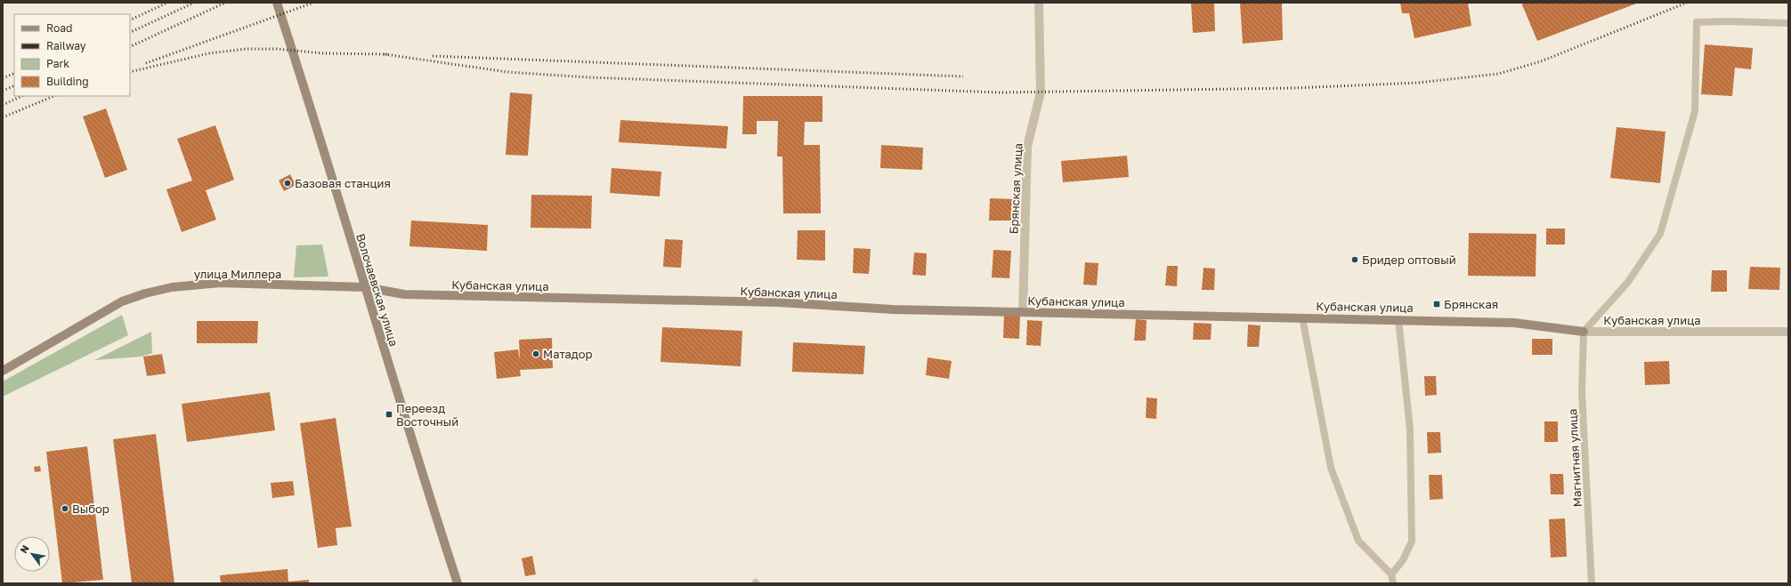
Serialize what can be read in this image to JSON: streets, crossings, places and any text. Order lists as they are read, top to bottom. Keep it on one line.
{"streets":{"main road":["улица Миллера","Кубанская улица","Волочаевская улица"],"street":["Брянская улица"],"lane":["Магнитная улица"]},"crossings":[["Брянская улица","Кубанская улица"],["улица Миллера","Кубанская улица"],["улица Миллера","Волочаевская улица"],["Кубанская улица","Волочаевская улица"],["Кубанская улица","Магнитная улица"]],"places":{"other":["Базовая станция","Бридер оптовый","Матадор","Выбор"],"transit":["Брянская","Переезд Восточный"]},"legend":["Road","Railway","Park","Building"],"north":"top left"}
